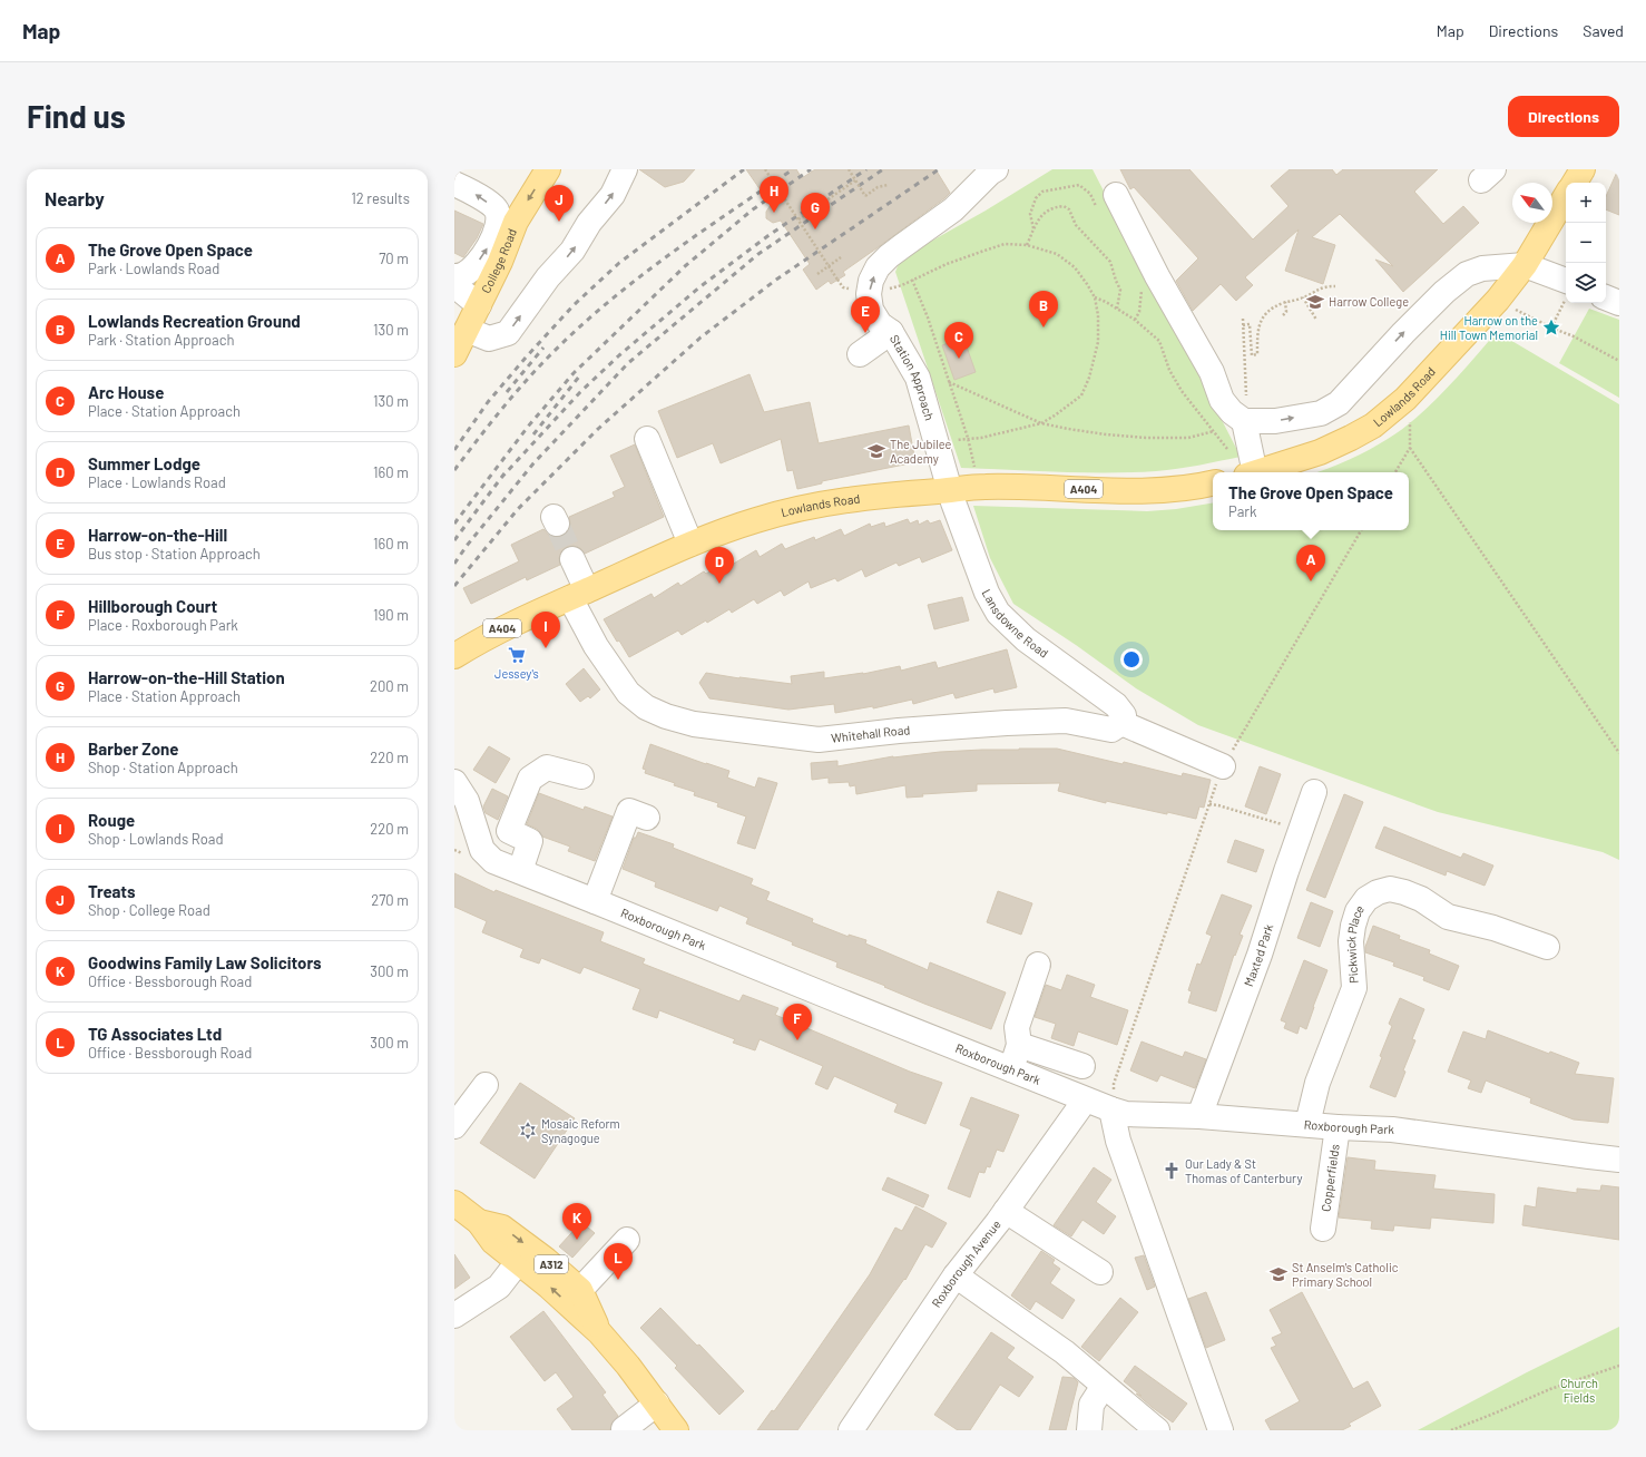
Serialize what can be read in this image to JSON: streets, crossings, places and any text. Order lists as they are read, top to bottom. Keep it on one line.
{"streets":{"main road":["College Road","Lowlands Road","A404","A312"],"street":["Station Approach","Lansdowne Road","Whitehall Road","Roxborough Park","Pickwick Place","Maxted Park","Copperfields","Roxborough Avenue"]},"crossings":[["Station Approach","Lowlands Road"],["Station Approach","Lansdowne Road"],["Lowlands Road","Lansdowne Road"],["Lowlands Road","Whitehall Road"],["Lansdowne Road","Whitehall Road"],["Roxborough Park","Pickwick Place"],["Roxborough Park","Maxted Park"],["Roxborough Park","Copperfields"],["Roxborough Park","Roxborough Avenue"]],"one_way":["College Road"],"parks":["Church Fields"],"places":{"school or university":["Harrow College","The Jubilee Academy","St Anselm's Catholic Primary School"],"place":["Harrow on the Hill Town Memorial"],"supermarket":["Jessey's"],"synagogue":["Mosaic Reform Synagogue"],"church":["Our Lady & St Thomas of Canterbury"]},"north":"top left","page":{"header":"Map","nav":["Map","Directions","Saved"],"buttons":"Directions","title":"Find us","heading":["Nearby","12 results"],"pins":["H","J","G","B","E","C","A","D","I","F","K","L"],"map_buttons":["+","−"],"list":[{"mark":"A","name":"The Grove Open Space","note":"Park · Lowlands Road","value":"70 m"},{"mark":"B","name":"Lowlands Recreation Ground","note":"Park · Station Approach","value":"130 m"},{"mark":"C","name":"Arc House","note":"Place · Station Approach","value":"130 m"},{"mark":"D","name":"Summer Lodge","note":"Place · Lowlands Road","value":"160 m"},{"mark":"E","name":"Harrow-on-the-Hill","note":"Bus stop · Station Approach","value":"160 m"},{"mark":"F","name":"Hillborough Court","note":"Place · Roxborough Park","value":"190 m"},{"mark":"G","name":"Harrow-on-the-Hill Station","note":"Place · Station Approach","value":"200 m"},{"mark":"H","name":"Barber Zone","note":"Shop · Station Approach","value":"220 m"},{"mark":"I","name":"Rouge","note":"Shop · Lowlands Road","value":"220 m"},{"mark":"J","name":"Treats","note":"Shop · College Road","value":"270 m"},{"mark":"K","name":"Goodwins Family Law Solicitors","note":"Office · Bessborough Road","value":"300 m"},{"mark":"L","name":"TG Associates Ltd","note":"Office · Bessborough Road","value":"300 m"}],"popup":["The Grove Open Space","Park"]}}
